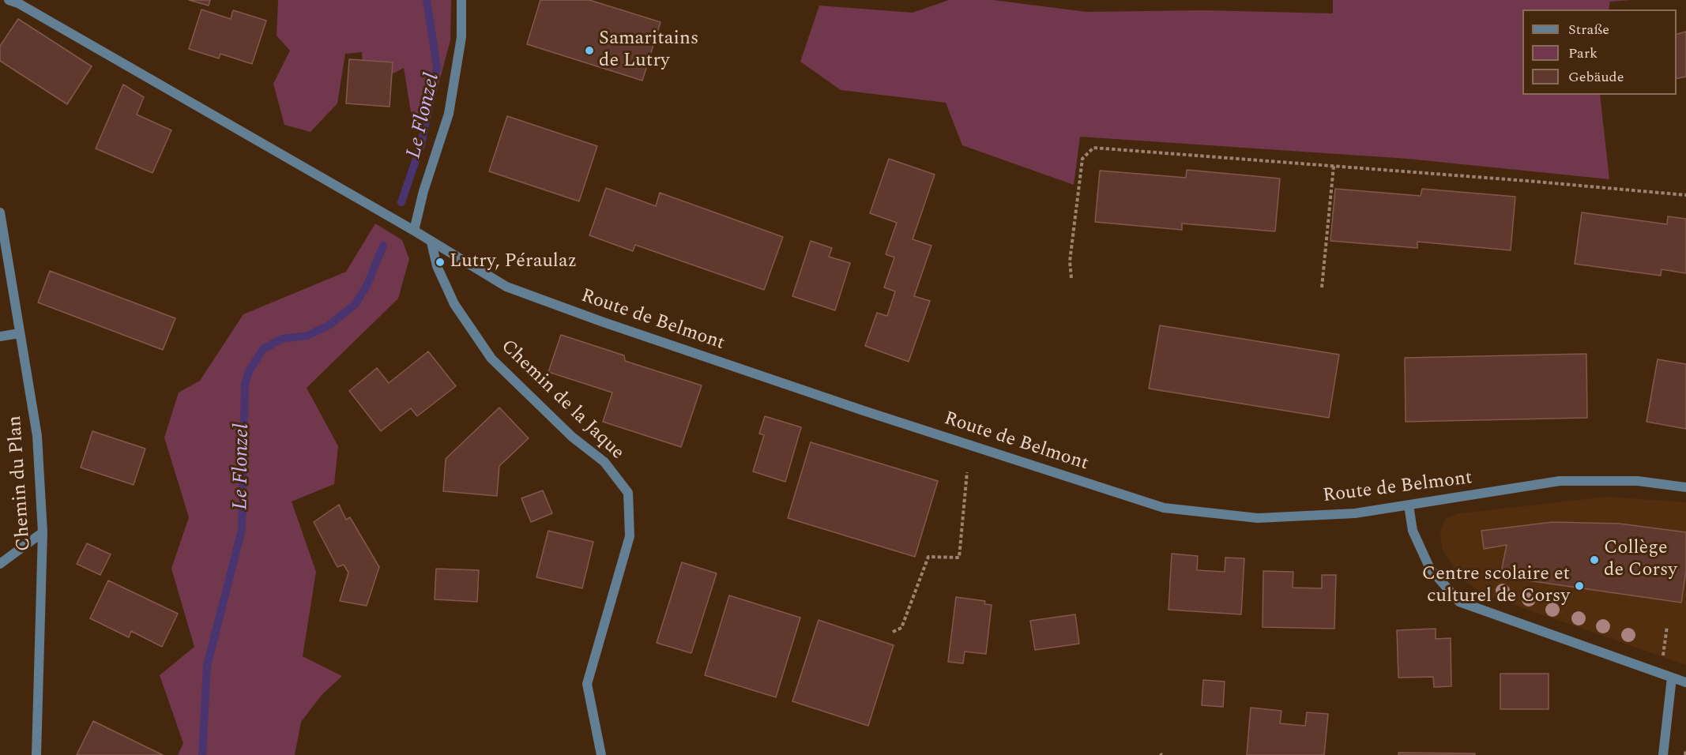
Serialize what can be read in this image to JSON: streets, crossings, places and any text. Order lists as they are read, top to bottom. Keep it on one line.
{"streets":{"street":["Route de Belmont","Chemin de la Jaque","Chemin du Plan"]},"crossings":[["Route de Belmont","Chemin de la Jaque"]],"water":["Le Flonzel"],"places":["Samaritains de Lutry","Lutry, Péraulaz","Collège de Corsy","Centre scolaire et culturel de Corsy"],"legend":["Straße","Park","Gebäude"]}
